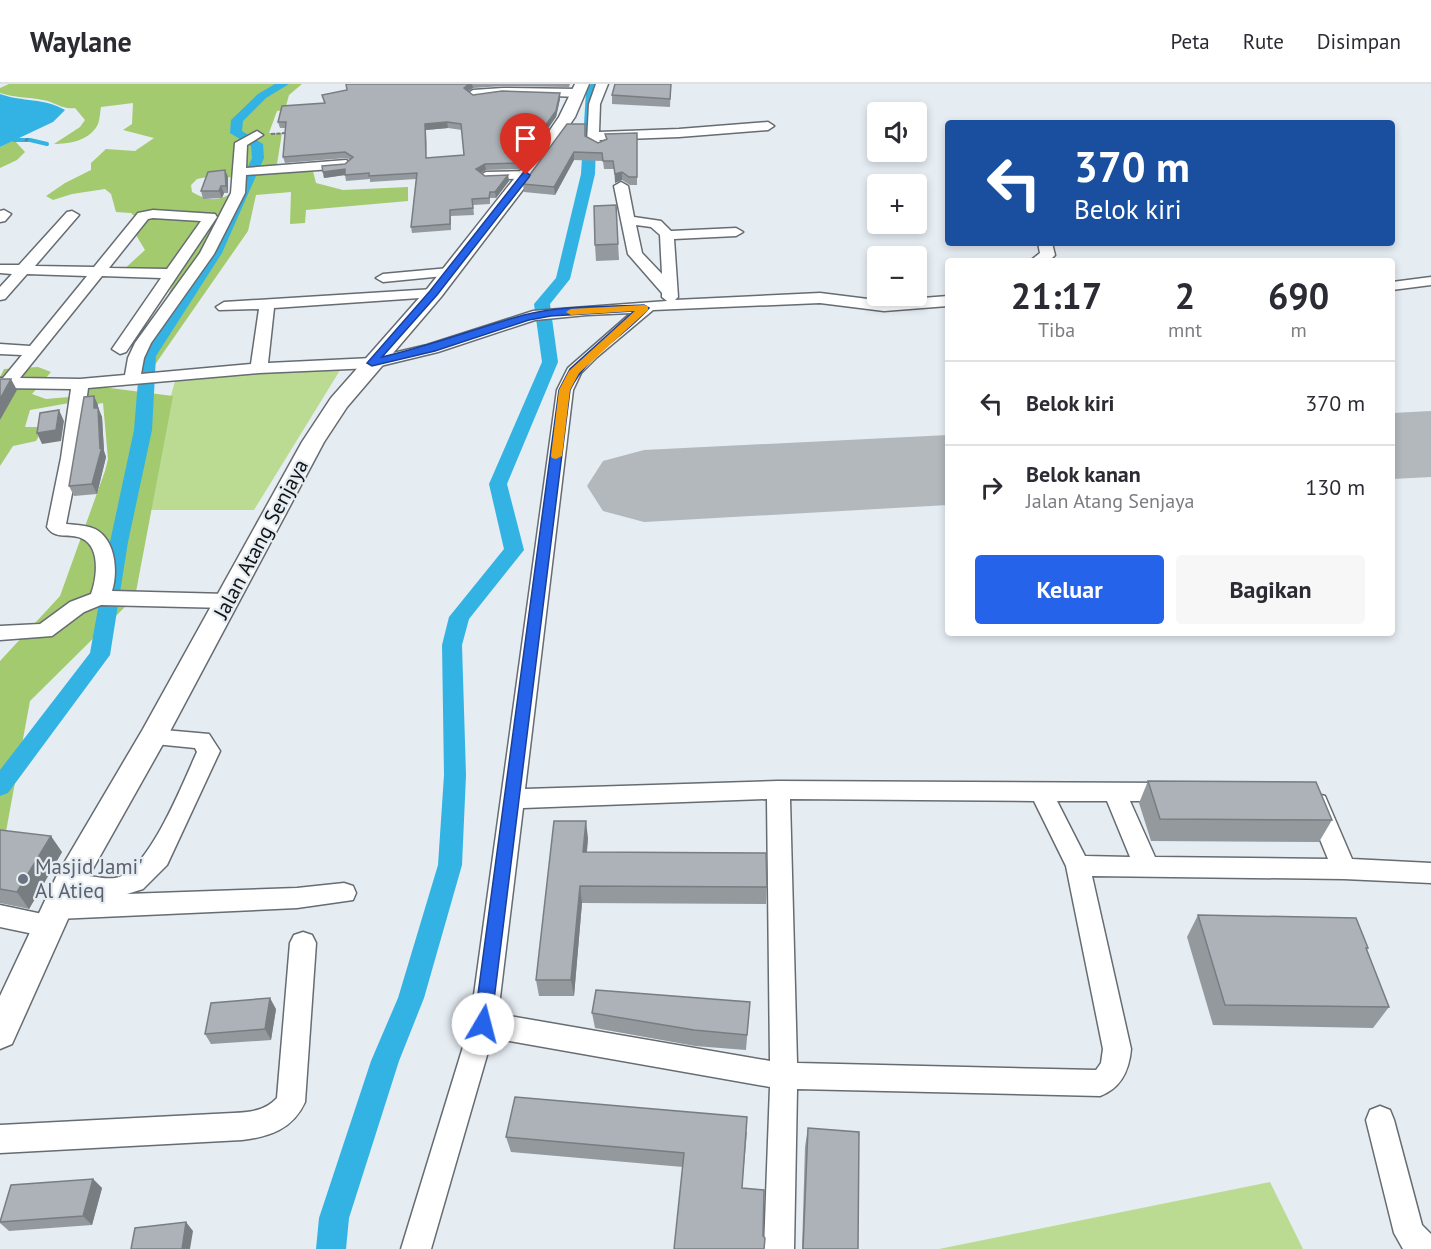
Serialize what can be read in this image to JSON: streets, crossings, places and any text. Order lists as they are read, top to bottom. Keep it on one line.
{"streets":{"main road":["Jalan Atang Senjaya"]},"places":["Masjid Jami' Al Atieq"],"page":{"header":"Waylane","nav":["Peta","Rute","Disimpan"],"map_buttons":["+","−"],"turn":["370 m","Belok kiri"],"eta":["21:17","Tiba","2","mnt","690","m"],"list":[{"name":"Belok kiri","value":"370 m"},{"name":"Belok kanan","note":"Jalan Atang Senjaya","value":"130 m"}],"buttons":["Keluar","Bagikan"]}}
